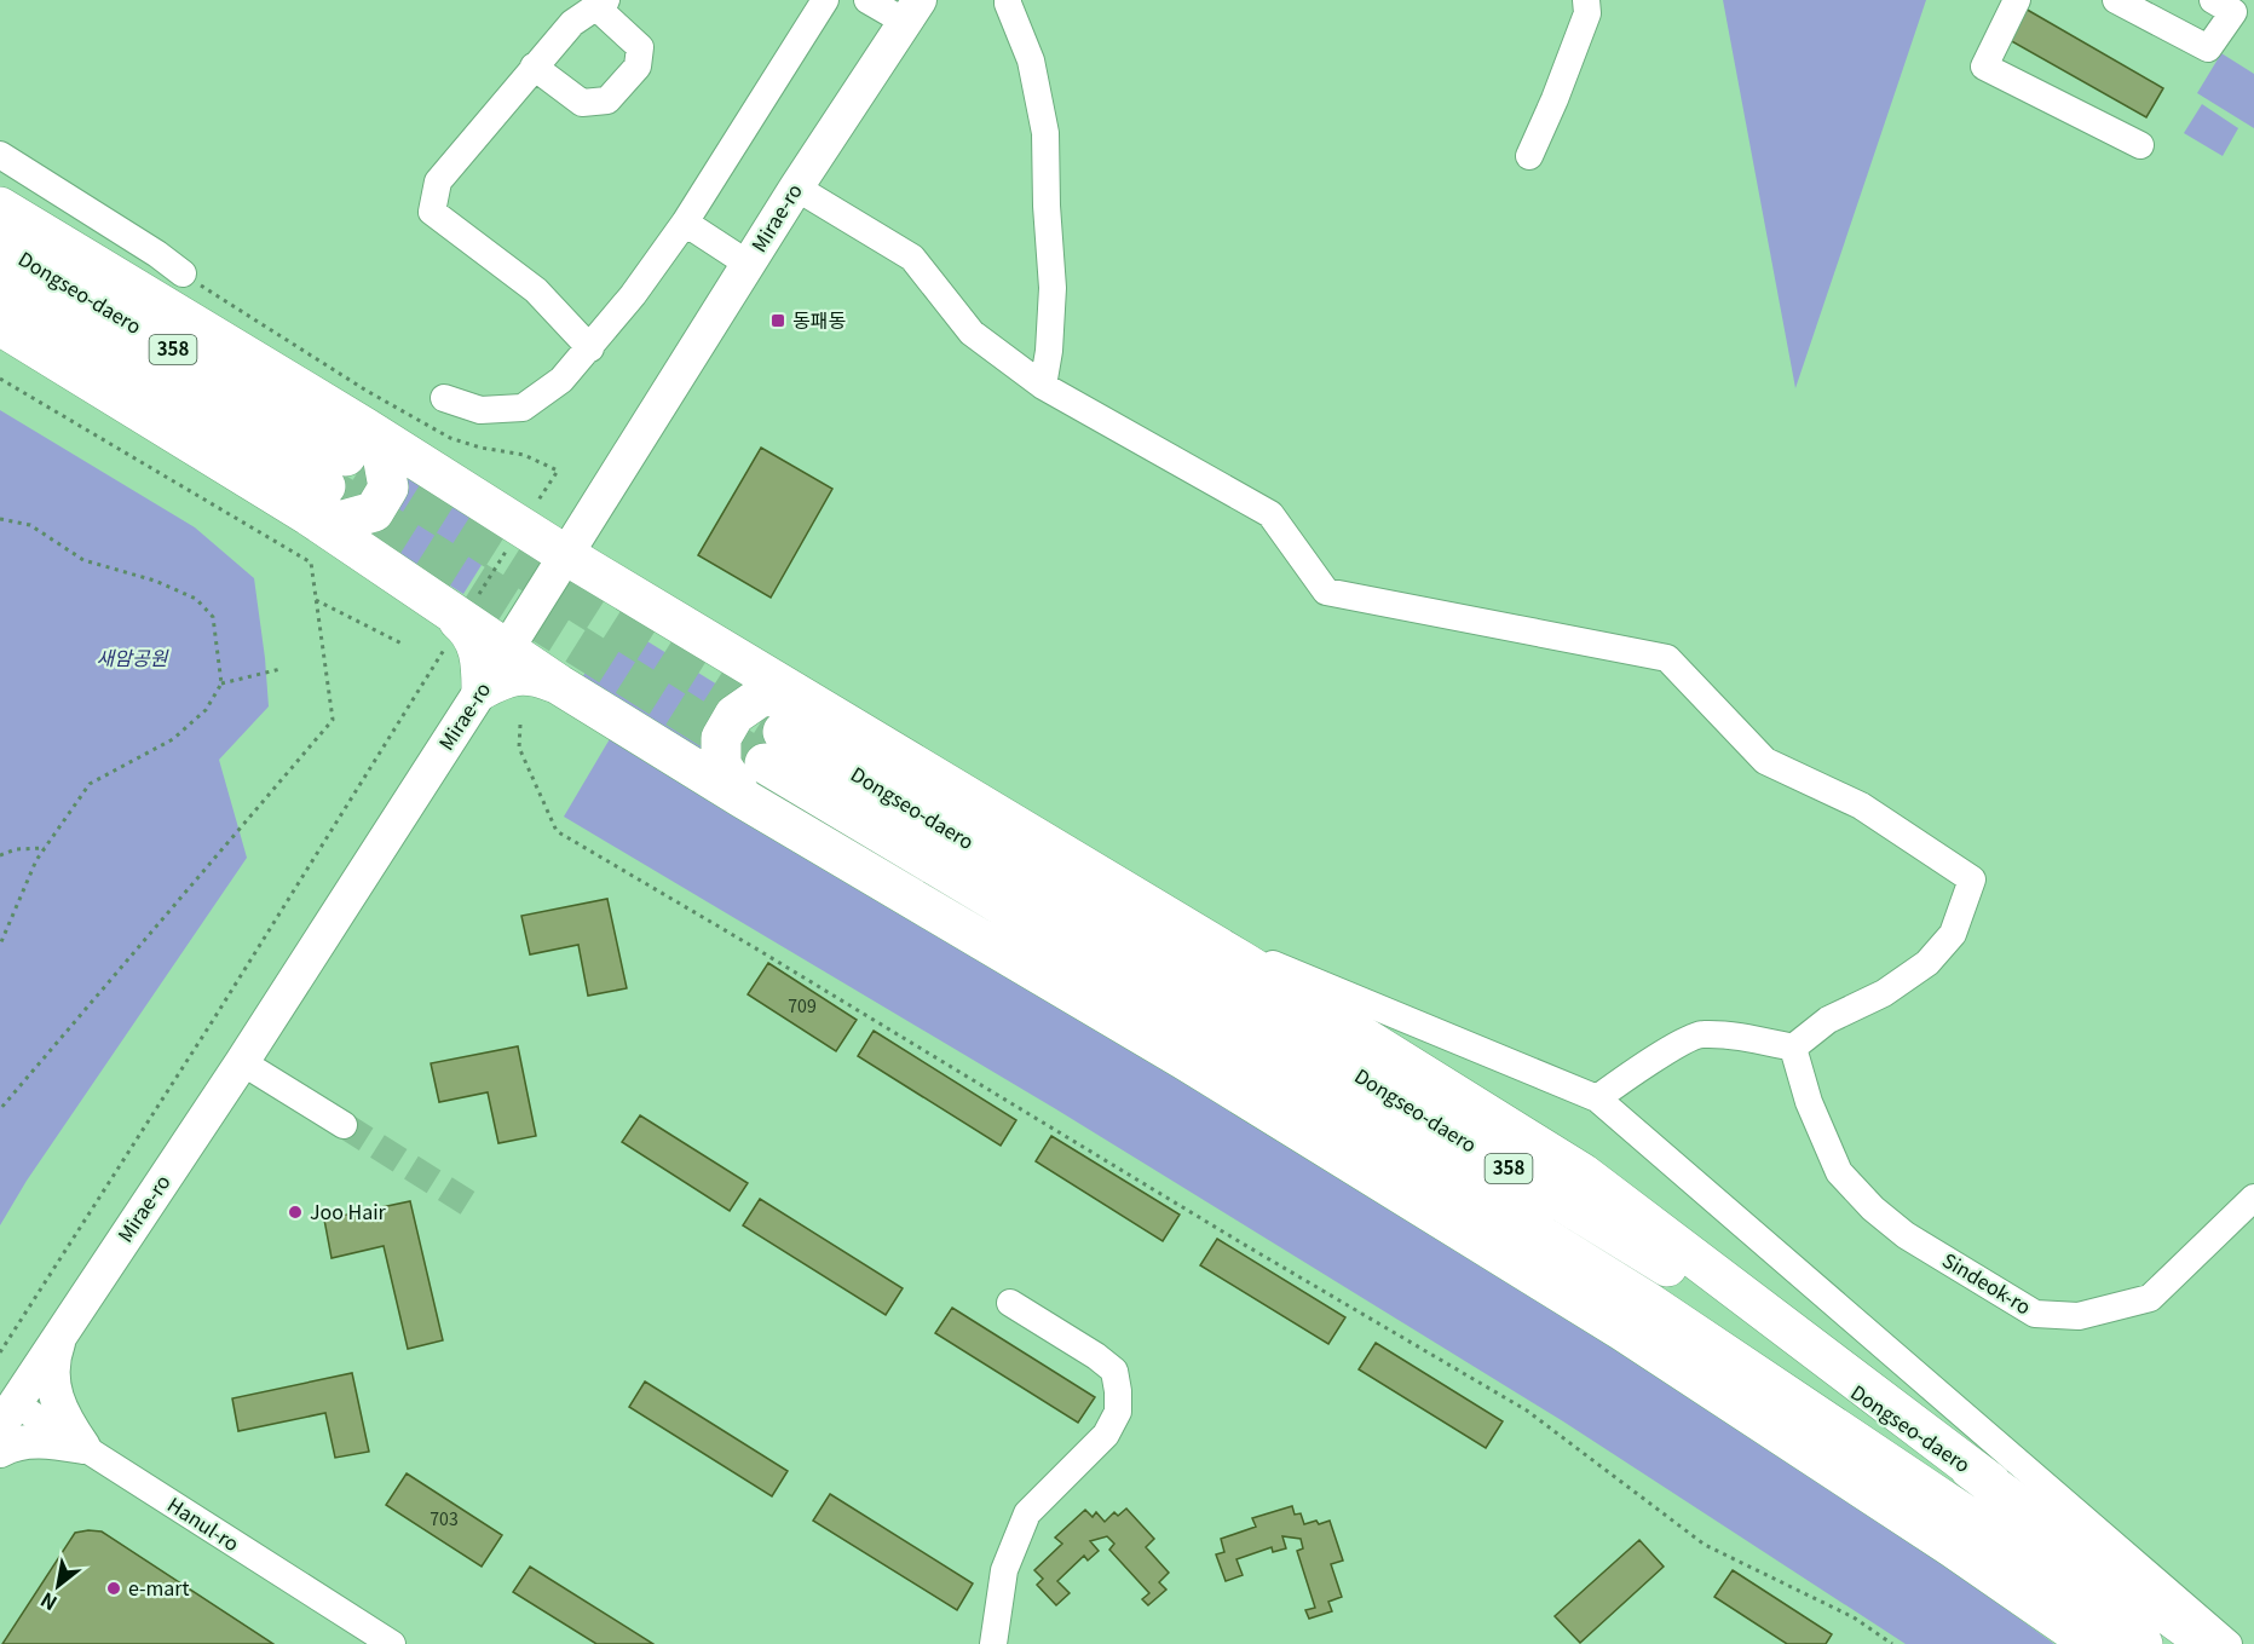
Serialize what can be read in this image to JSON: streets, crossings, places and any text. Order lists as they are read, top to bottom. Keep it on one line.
{"streets":{"highway":["Dongseo-daero","358"],"main road":["Mirae-ro"],"street":["Sindeok-ro","Hanul-ro"]},"crossings":[["Mirae-ro","Hanul-ro"]],"parks":["새암공원"],"places":{"transit":["동패동"],"other":["Joo Hair","e-mart"]},"house_numbers":["709","703"],"north":"bottom left"}
